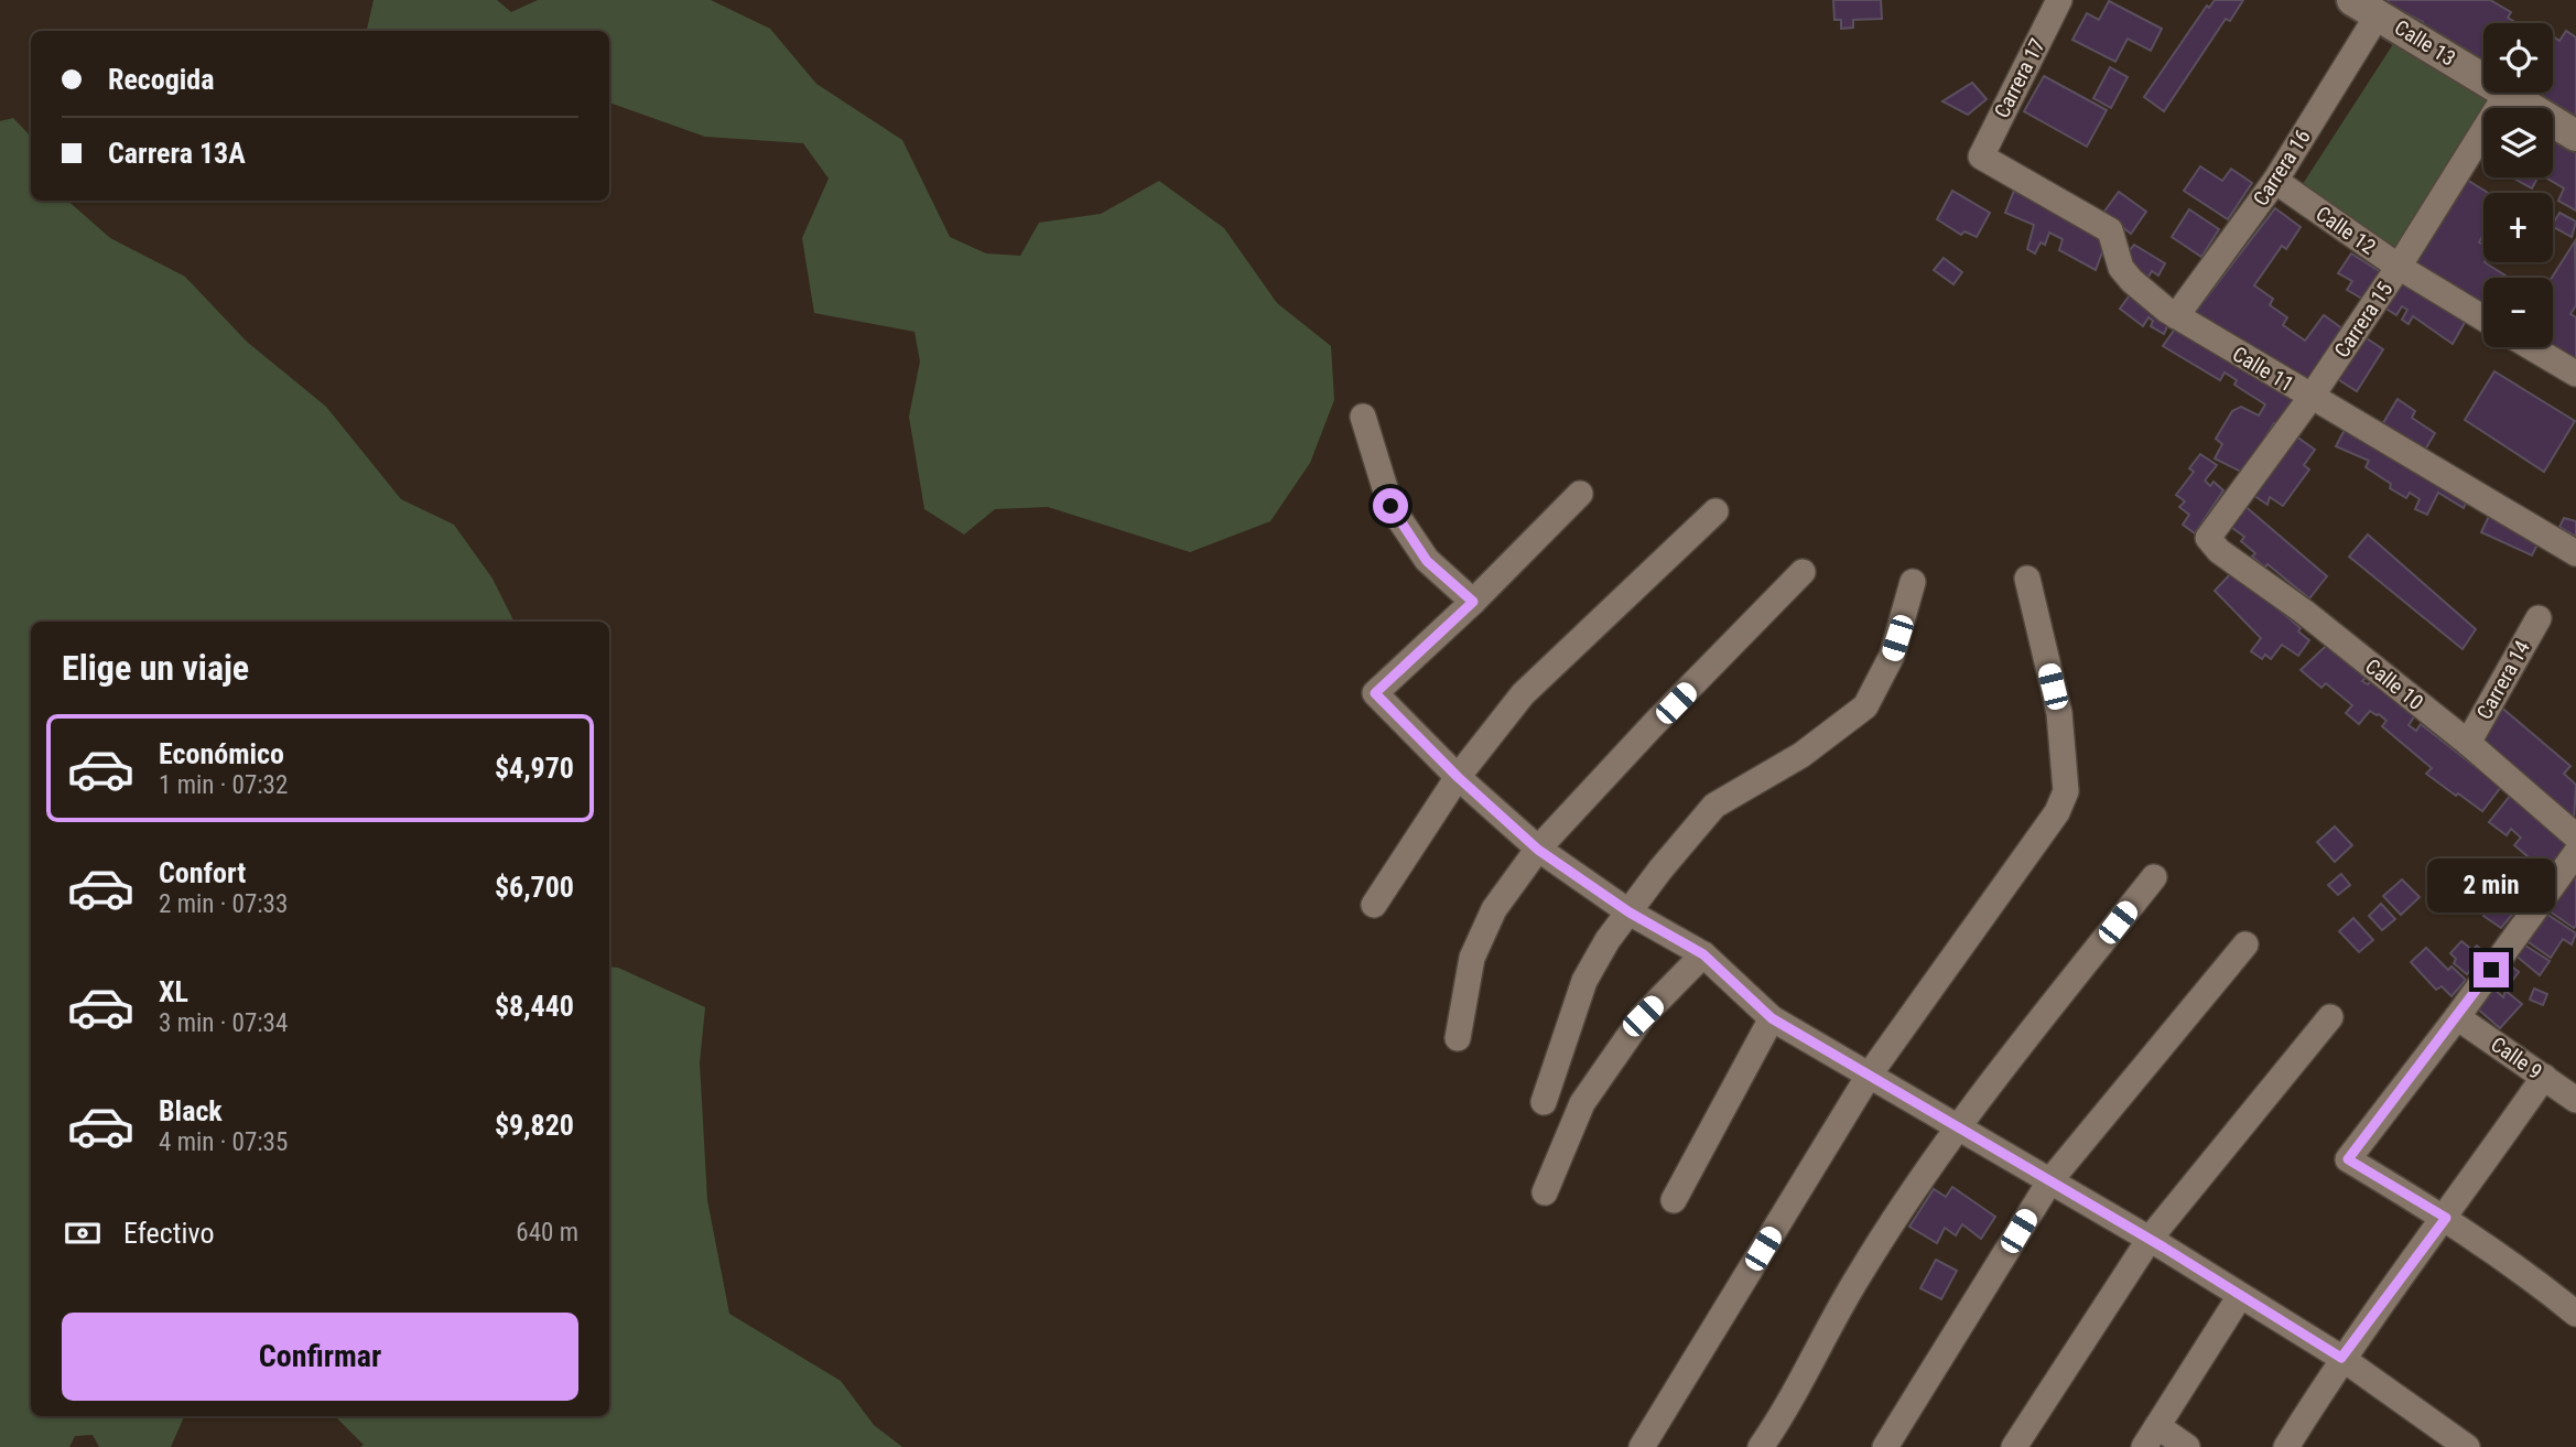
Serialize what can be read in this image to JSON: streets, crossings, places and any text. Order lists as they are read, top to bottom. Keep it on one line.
{"streets":{"street":["Calle 13","Carrera 17","Carrera 16","Calle 12","Carrera 15","Calle 11","Carrera 14","Calle 10","Calle 9"]},"crossings":[["Calle 13","Carrera 16"],["Calle 13","Carrera 15"],["Carrera 17","Calle 11"],["Carrera 16","Calle 12"],["Carrera 16","Calle 11"],["Calle 12","Carrera 15"],["Carrera 15","Calle 11"],["Carrera 15","Calle 10"],["Carrera 14","Calle 10"]],"page":{"map_buttons":["+","−"],"banner":["Recogida","Carrera 13A"],"heading":"Elige un viaje","list":[{"name":"Económico","note":"1 min · 07:32","value":"$4,970"},{"name":"Confort","note":"2 min · 07:33","value":"$6,700"},{"name":"XL","note":"3 min · 07:34","value":"$8,440"},{"name":"Black","note":"4 min · 07:35","value":"$9,820"}],"bubble":"2 min","pay":["Efectivo","640 m"],"buttons":"Confirmar"}}
